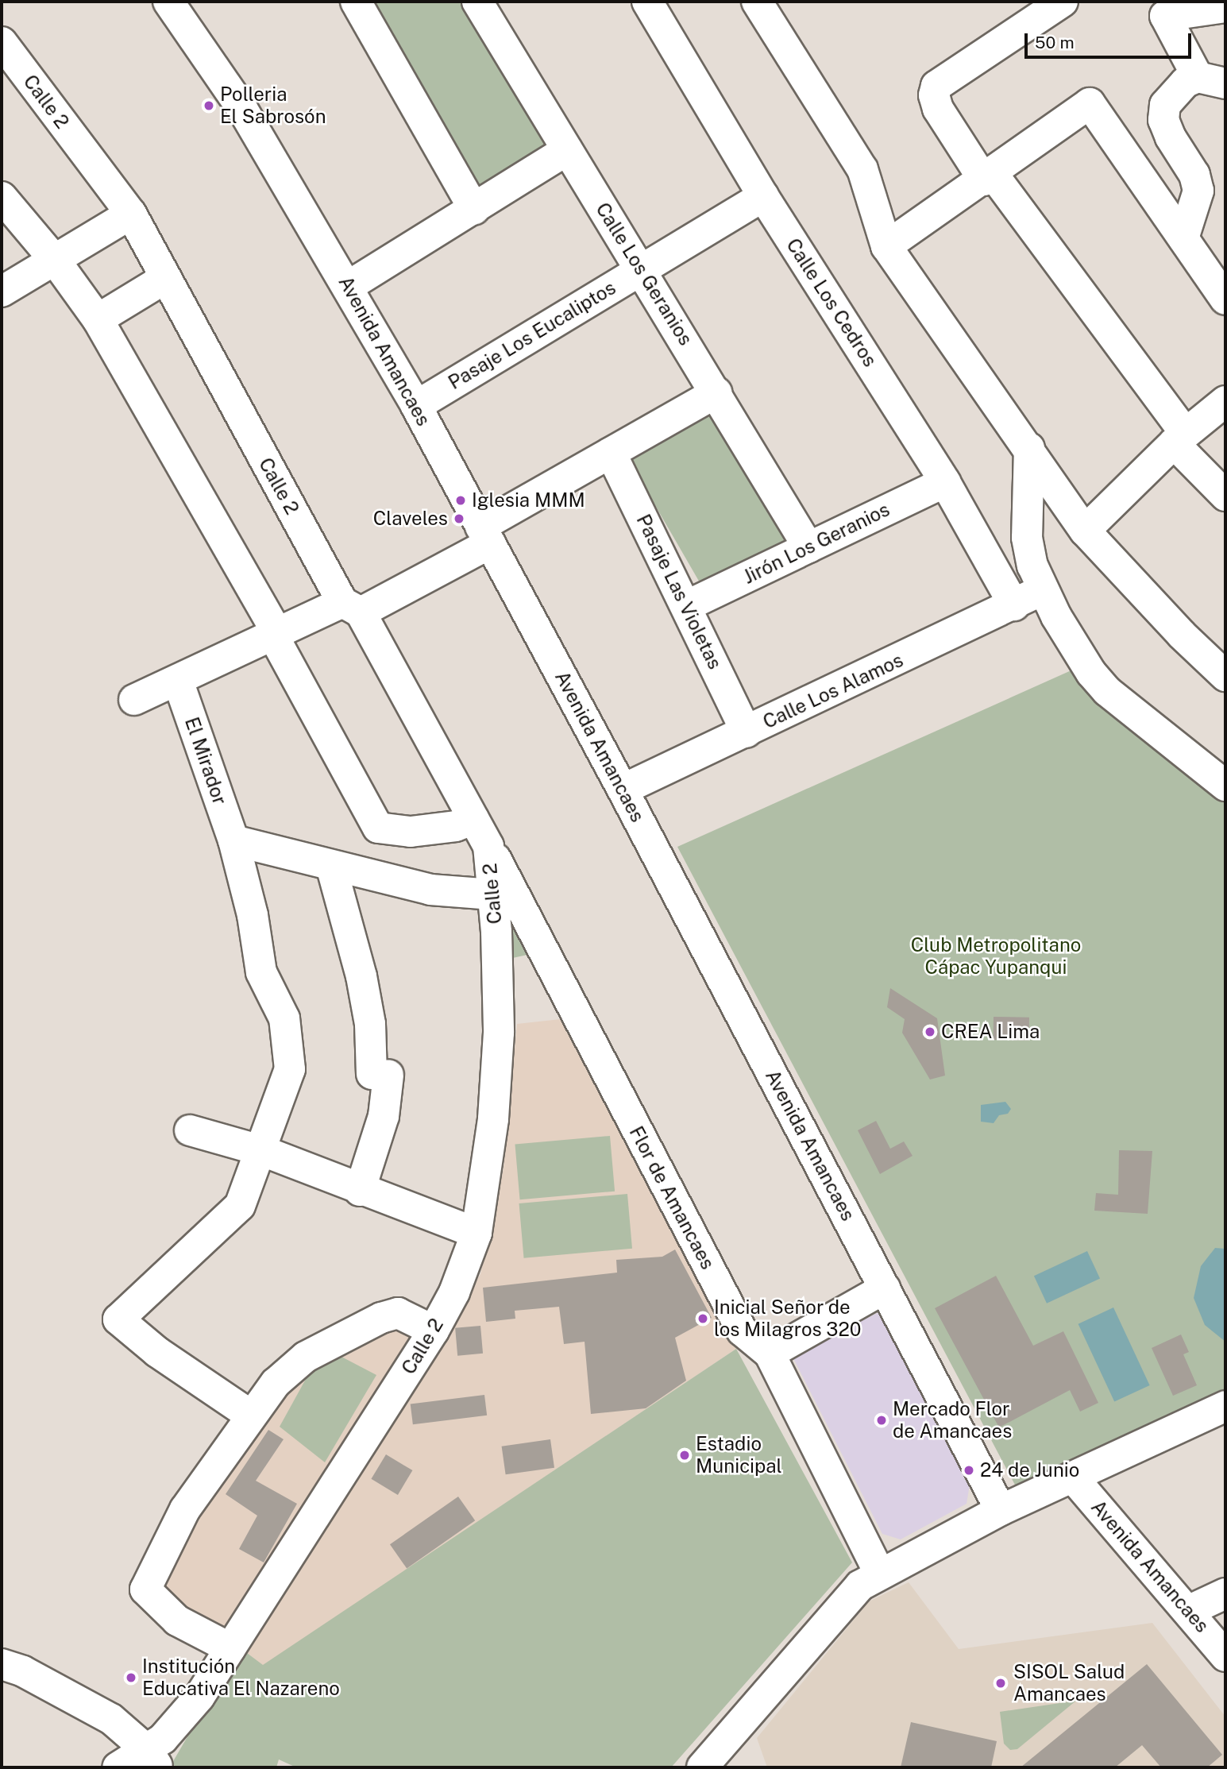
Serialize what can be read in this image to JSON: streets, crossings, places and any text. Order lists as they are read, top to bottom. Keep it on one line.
{"streets":{"street":["Calle 2","Calle Los Geranios","Calle Los Cedros","Pasaje Los Eucaliptos","Avenida Amancaes","Jirón Los Geranios","Pasaje Las Violetas","Calle Los Alamos","El Mirador","Flor de Amancaes"]},"crossings":[["Calle 2","Flor de Amancaes"],["Calle Los Geranios","Pasaje Los Eucaliptos"],["Calle Los Geranios","Jirón Los Geranios"],["Calle Los Cedros","Pasaje Los Eucaliptos"],["Calle Los Cedros","Jirón Los Geranios"],["Calle Los Cedros","Calle Los Alamos"],["Pasaje Los Eucaliptos","Avenida Amancaes"],["Avenida Amancaes","Calle Los Alamos"],["Jirón Los Geranios","Pasaje Las Violetas"],["Pasaje Las Violetas","Calle Los Alamos"]],"parks":["Club Metropolitano Cápac Yupanqui"],"places":["Polleria El Sabrosón","Iglesia MMM","Claveles","CREA Lima","Inicial Señor de los Milagros 320","Mercado Flor de Amancaes","Estadio Municipal","24 de Junio","Institución Educativa El Nazareno","SISOL Salud Amancaes"],"scale_bar":"50 m"}
